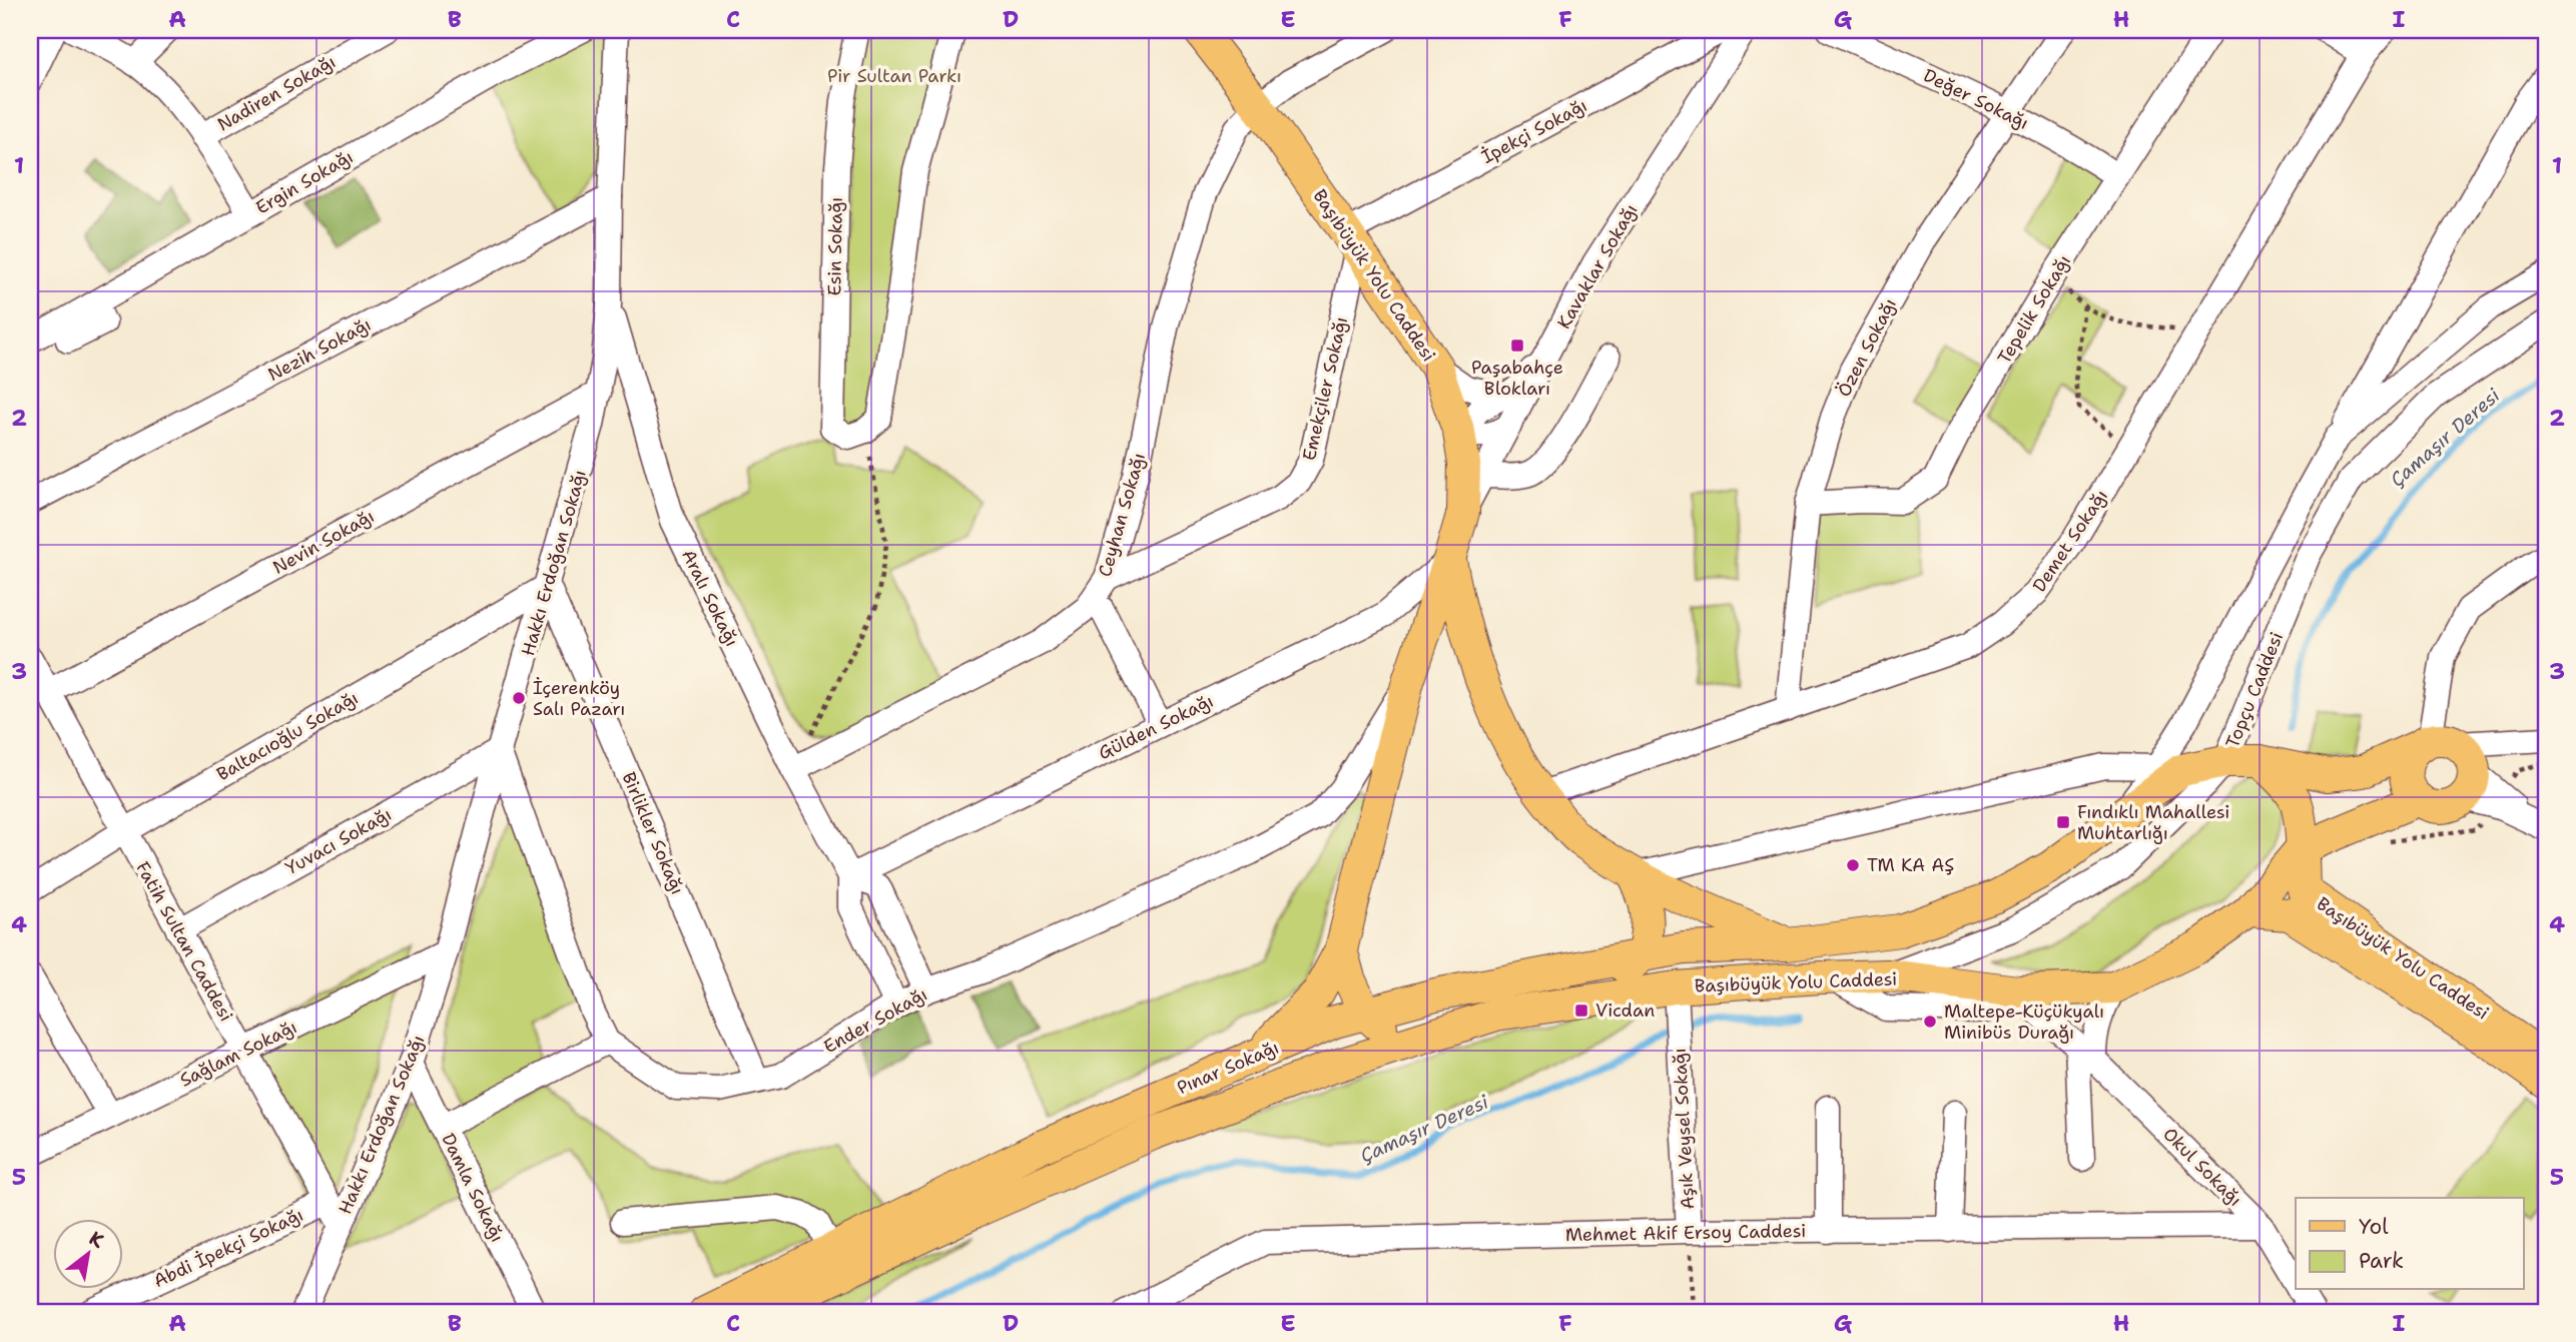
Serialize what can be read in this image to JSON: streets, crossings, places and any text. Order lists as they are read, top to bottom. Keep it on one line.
{"streets":{"main road":["Başıbüyük Yolu Caddesi","Pınar Sokağı"],"street":["Nadiren Sokağı","Değer Sokağı","İpekçi Sokağı","Ergin Sokağı","Esin Sokağı","Kavaklar Sokağı","Tepelik Sokağı","Özen Sokağı","Nezih Sokağı","Emekçiler Sokağı","Ceyhan Sokağı","Demet Sokağı","Nevin Sokağı","Hakkı Erdoğan Sokağı","Aralı Sokağı","Topçu Caddesi","Gülden Sokağı","Baltacıoğlu Sokağı","Birlikler Sokağı","Yuvacı Sokağı","Fatih Sultan Caddesi","Ender Sokağı","Sağlam Sokağı","Aşık Veysel Sokağı","Okul Sokağı","Damla Sokağı","Mehmet Akif Ersoy Caddesi","Abdi İpekçi Sokağı"]},"crossings":[["Değer Sokağı","Tepelik Sokağı"],["Değer Sokağı","Özen Sokağı"],["İpekçi Sokağı","Kavaklar Sokağı"],["İpekçi Sokağı","Başıbüyük Yolu Caddesi"],["İpekçi Sokağı","Emekçiler Sokağı"],["Kavaklar Sokağı","Başıbüyük Yolu Caddesi"],["Başıbüyük Yolu Caddesi","Emekçiler Sokağı"],["Başıbüyük Yolu Caddesi","Ceyhan Sokağı"],["Başıbüyük Yolu Caddesi","Demet Sokağı"],["Başıbüyük Yolu Caddesi","Topçu Caddesi"],["Başıbüyük Yolu Caddesi","Gülden Sokağı"],["Başıbüyük Yolu Caddesi","Pınar Sokağı"],["Başıbüyük Yolu Caddesi","Aşık Veysel Sokağı"],["Başıbüyük Yolu Caddesi","Okul Sokağı"],["Tepelik Sokağı","Özen Sokağı"],["Özen Sokağı","Demet Sokağı"],["Nezih Sokağı","Hakkı Erdoğan Sokağı"],["Emekçiler Sokağı","Ceyhan Sokağı"],["Ceyhan Sokağı","Aralı Sokağı"],["Nevin Sokağı","Hakkı Erdoğan Sokağı"],["Nevin Sokağı","Fatih Sultan Caddesi"],["Hakkı Erdoğan Sokağı","Aralı Sokağı"],["Hakkı Erdoğan Sokağı","Baltacıoğlu Sokağı"],["Hakkı Erdoğan Sokağı","Birlikler Sokağı"],["Hakkı Erdoğan Sokağı","Yuvacı Sokağı"],["Hakkı Erdoğan Sokağı","Fatih Sultan Caddesi"],["Hakkı Erdoğan Sokağı","Sağlam Sokağı"],["Hakkı Erdoğan Sokağı","Damla Sokağı"],["Aralı Sokağı","Gülden Sokağı"],["Aralı Sokağı","Ender Sokağı"],["Baltacıoğlu Sokağı","Birlikler Sokağı"],["Baltacıoğlu Sokağı","Fatih Sultan Caddesi"],["Birlikler Sokağı","Ender Sokağı"],["Yuvacı Sokağı","Fatih Sultan Caddesi"],["Fatih Sultan Caddesi","Sağlam Sokağı"],["Fatih Sultan Caddesi","Abdi İpekçi Sokağı"],["Aşık Veysel Sokağı","Mehmet Akif Ersoy Caddesi"],["Okul Sokağı","Mehmet Akif Ersoy Caddesi"]],"water":["Çamaşır Deresi"],"parks":["Pir Sultan Parkı"],"places":{"transit":["Paşabahçe Blokları","Fındıklı Mahallesi Muhtarlığı","Vicdan"],"other":["İçerenköy Salı Pazarı","TM KA AŞ","Maltepe-Küçükyalı Minibüs Durağı"]},"legend":["Yol","Park"],"north":"top right","grid":{"columns":["A","B","C","D","E","F","G","H","I"],"rows":["1","2","3","4","5"]}}
